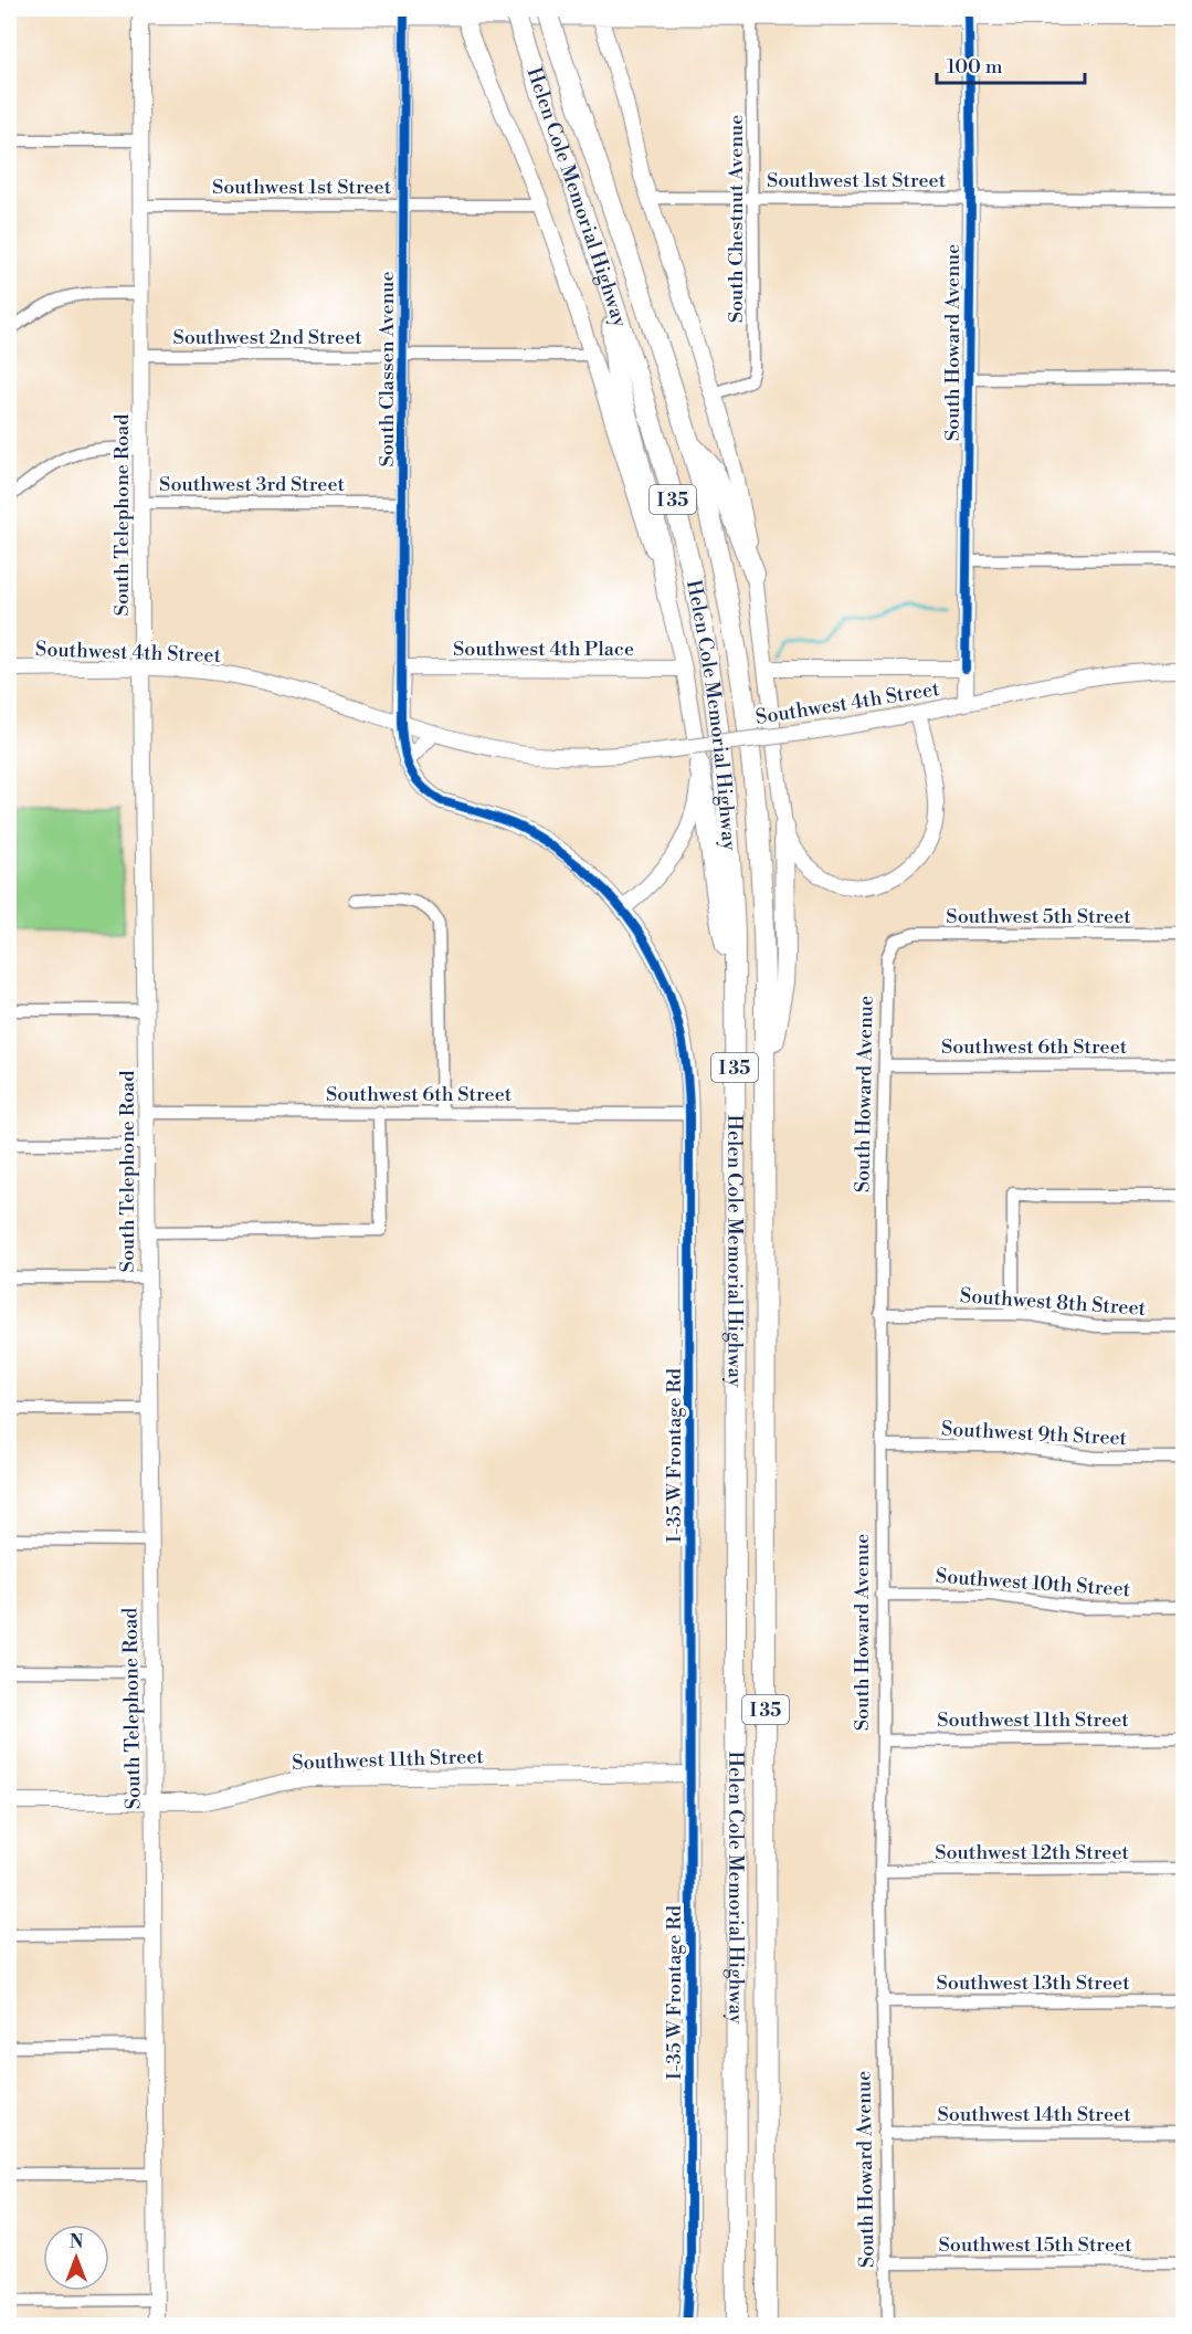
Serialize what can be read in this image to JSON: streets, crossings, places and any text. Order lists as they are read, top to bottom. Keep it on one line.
{"streets":{"highway":["Helen Cole Memorial Highway","I 35"],"main road":["South Howard Avenue","South Classen Avenue","South Telephone Road","Southwest 4th Place","Southwest 4th Street","I-35 W Frontage Rd","Southwest 11th Street"],"street":["Southwest 1st Street","South Chestnut Avenue","Southwest 2nd Street","Southwest 3rd Street","Southwest 5th Street","Southwest 6th Street","Southwest 8th Street","Southwest 9th Street","Southwest 10th Street","Southwest 12th Street","Southwest 13th Street","Southwest 14th Street","Southwest 15th Street"]},"crossings":[["Southwest 1st Street","South Chestnut Avenue"],["Southwest 1st Street","South Howard Avenue"],["Southwest 1st Street","South Classen Avenue"],["Southwest 1st Street","South Telephone Road"],["Southwest 2nd Street","South Classen Avenue"],["Southwest 2nd Street","South Telephone Road"],["South Howard Avenue","Southwest 4th Street"],["South Howard Avenue","Southwest 5th Street"],["South Howard Avenue","Southwest 6th Street"],["South Howard Avenue","Southwest 8th Street"],["South Howard Avenue","Southwest 9th Street"],["South Howard Avenue","Southwest 10th Street"],["South Howard Avenue","Southwest 11th Street"],["South Howard Avenue","Southwest 12th Street"],["South Howard Avenue","Southwest 13th Street"],["South Howard Avenue","Southwest 14th Street"],["South Howard Avenue","Southwest 15th Street"],["South Classen Avenue","Southwest 3rd Street"],["South Classen Avenue","Southwest 4th Place"],["South Classen Avenue","Southwest 4th Street"],["South Classen Avenue","I-35 W Frontage Rd"],["Southwest 3rd Street","South Telephone Road"],["South Telephone Road","Southwest 4th Street"],["South Telephone Road","Southwest 6th Street"],["South Telephone Road","Southwest 11th Street"],["Southwest 4th Street","I-35 W Frontage Rd"],["Southwest 6th Street","I-35 W Frontage Rd"],["I-35 W Frontage Rd","Southwest 11th Street"]],"scale_bar":"100 m","north":"top"}
